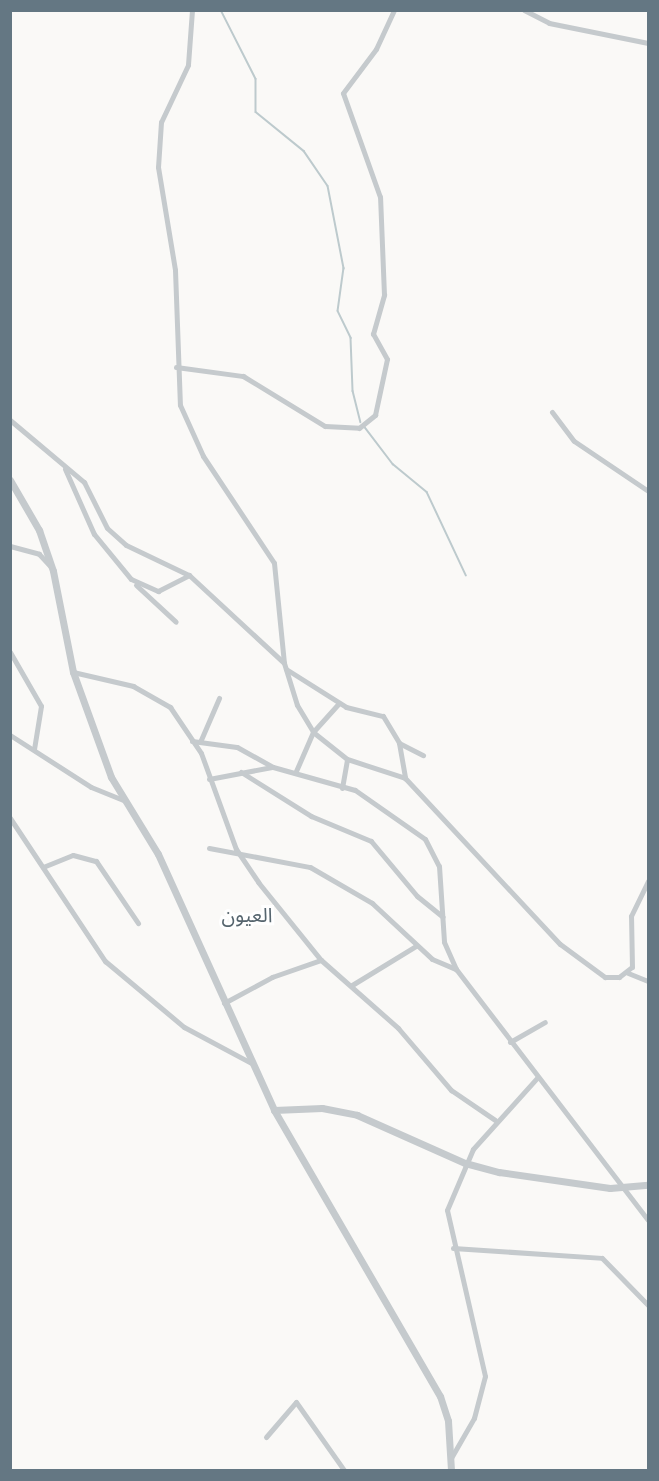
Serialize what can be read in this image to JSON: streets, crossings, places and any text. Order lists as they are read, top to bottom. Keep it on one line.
{"districts":["العيون"]}
